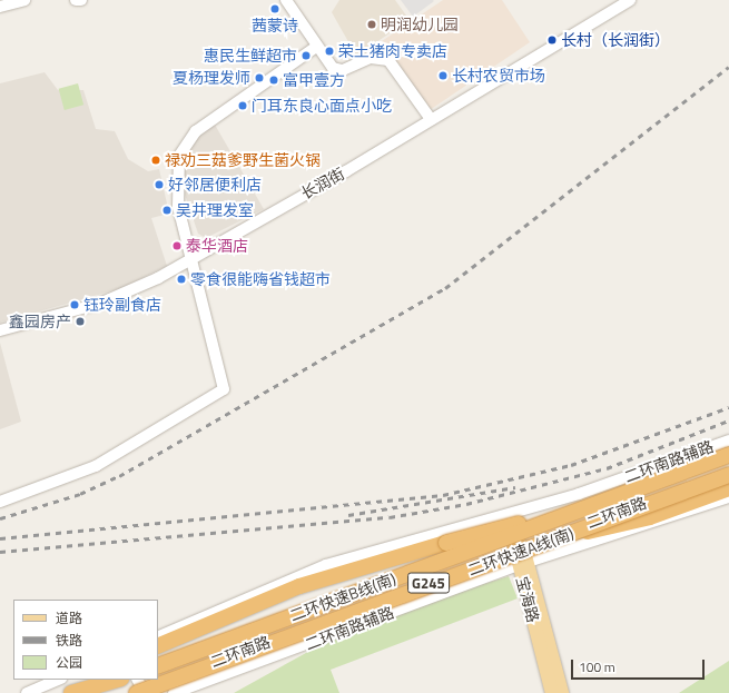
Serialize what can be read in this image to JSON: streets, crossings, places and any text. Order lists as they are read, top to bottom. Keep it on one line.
{"streets":{"highway":["二环快速A线(南)","二环快速B线(南)"],"main road":["二环南路","G245","宝海路"],"street":["长润街","二环南路辅路"]},"crossings":[["二环南路辅路","二环南路"],["二环南路辅路","宝海路"],["二环南路","二环快速A线(南)"],["二环南路","二环快速B线(南)"],["二环南路","宝海路"]],"places":["茜蒙诗","明润幼儿园","长村（长润街）","荣土猪肉专卖店","惠民生鲜超市","长村农贸市场","夏杨理发师","富甲壹方","门耳东良心面点小吃","禄劝三菇爹野生菌火锅","好邻居便利店","吴井理发室","泰华酒店","零食很能嗨省钱超市","钰玲副食店","鑫园房产"],"legend":["道路","铁路","公园"],"scale_bar":"100 m"}
